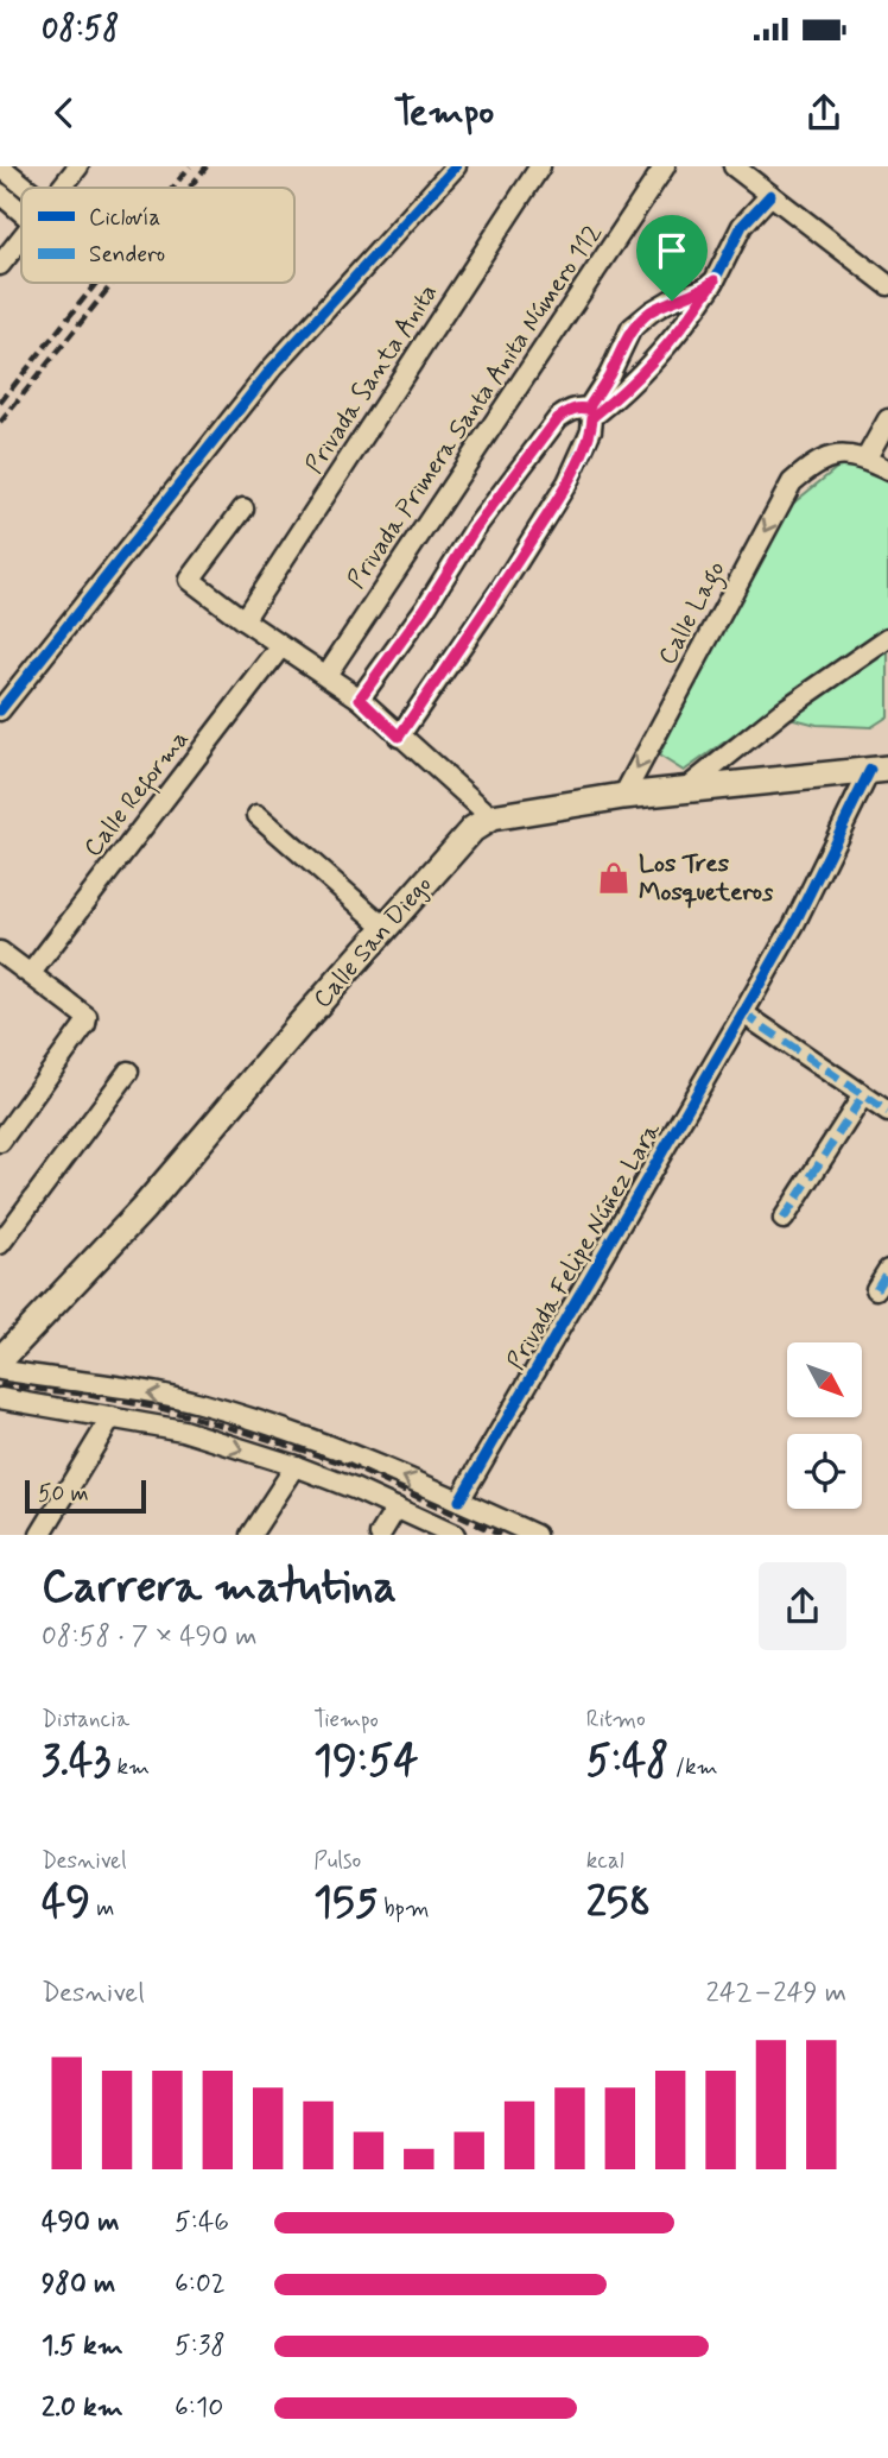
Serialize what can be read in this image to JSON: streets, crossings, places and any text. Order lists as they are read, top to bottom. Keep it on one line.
{"streets":{"main road":["Calle San Diego"],"street":["Privada Santa Anita","Privada Primera Santa Anita Número 112","Calle Lago","Calle Reforma","Privada Felipe Núñez Lara"]},"places":{"shop":["Los Tres Mosqueteros"]},"legend":["Ciclovía","Sendero"],"scale_bar":"50 m","north":"bottom right","page":{"status":"08:58","header":"Tempo","scale":"50 m","heading":["Carrera matutina","08:58 · 7 × 490 m"],"stats":[["Distancia","3.43 km"],["Tiempo","19:54"],["Ritmo","5:48 /km"],["Desnivel","49 m"],["Pulso","155 bpm"],["kcal","258"]],"chart":["Desnivel","242–249 m"],"list":[{"name":"490 m","note":"5:46"},{"name":"980 m","note":"6:02"},{"name":"1.5 km","note":"5:38"},{"name":"2.0 km","note":"6:10"}]}}
